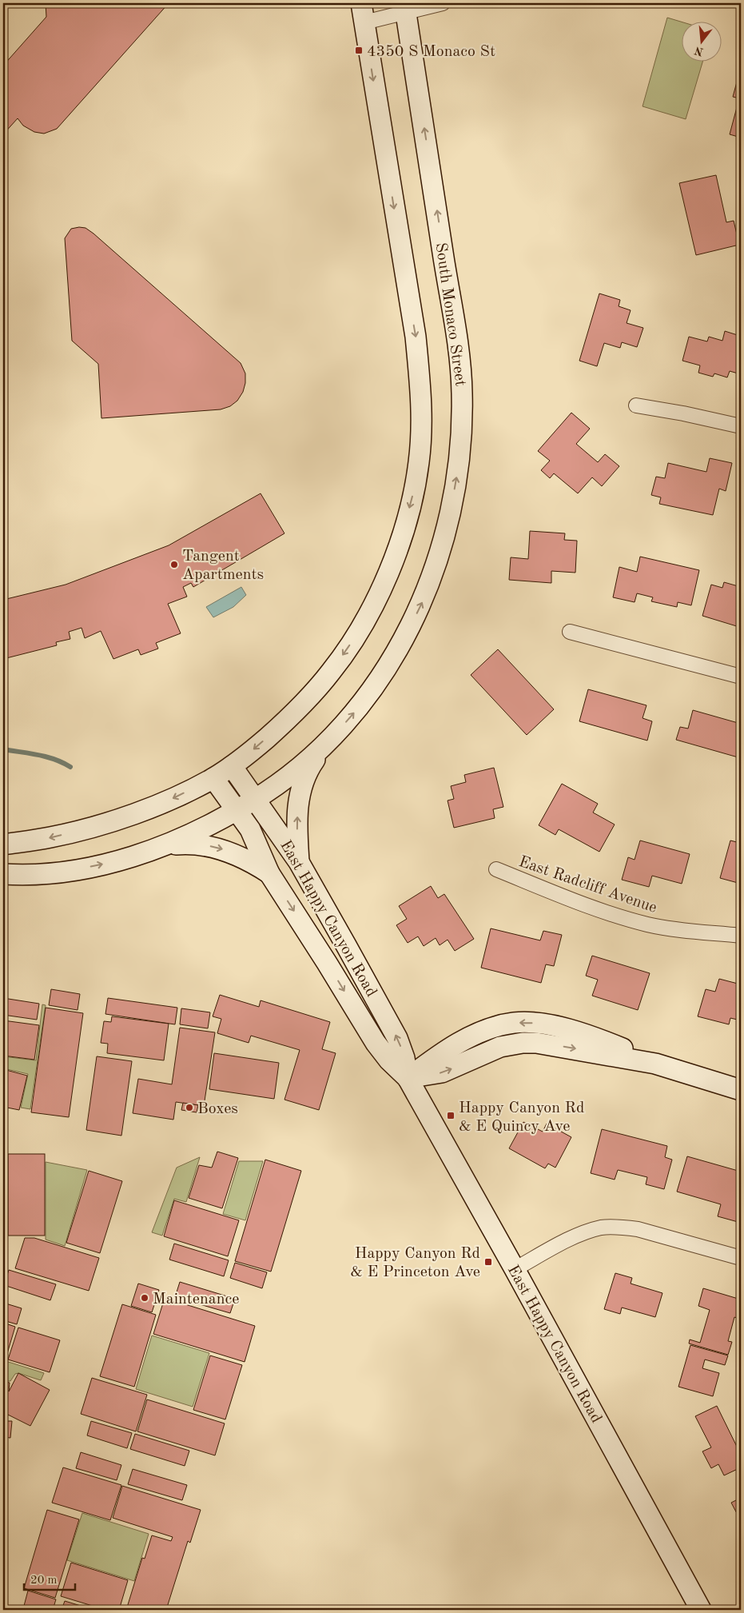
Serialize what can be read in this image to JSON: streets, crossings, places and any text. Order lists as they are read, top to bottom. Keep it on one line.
{"streets":{"main road":["South Monaco Street","East Happy Canyon Road"],"street":["East Radcliff Avenue"]},"crossings":[["South Monaco Street","East Happy Canyon Road"]],"places":{"transit":["4350 S Monaco St","Happy Canyon Rd & E Quincy Ave","Happy Canyon Rd & E Princeton Ave"],"other":["Tangent Apartments","Boxes","Maintenance"]},"scale_bar":"20 m","north":"bottom"}
